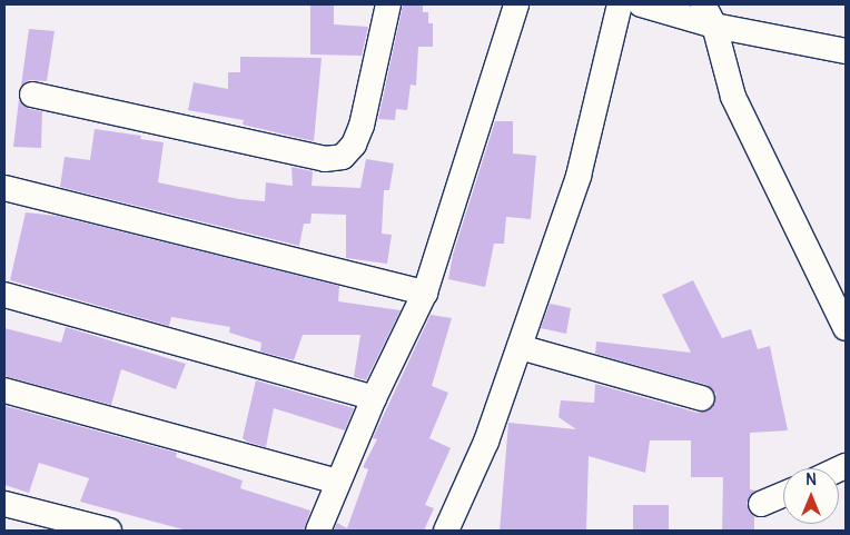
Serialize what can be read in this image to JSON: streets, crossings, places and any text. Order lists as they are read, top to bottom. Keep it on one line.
{"north":"top"}
